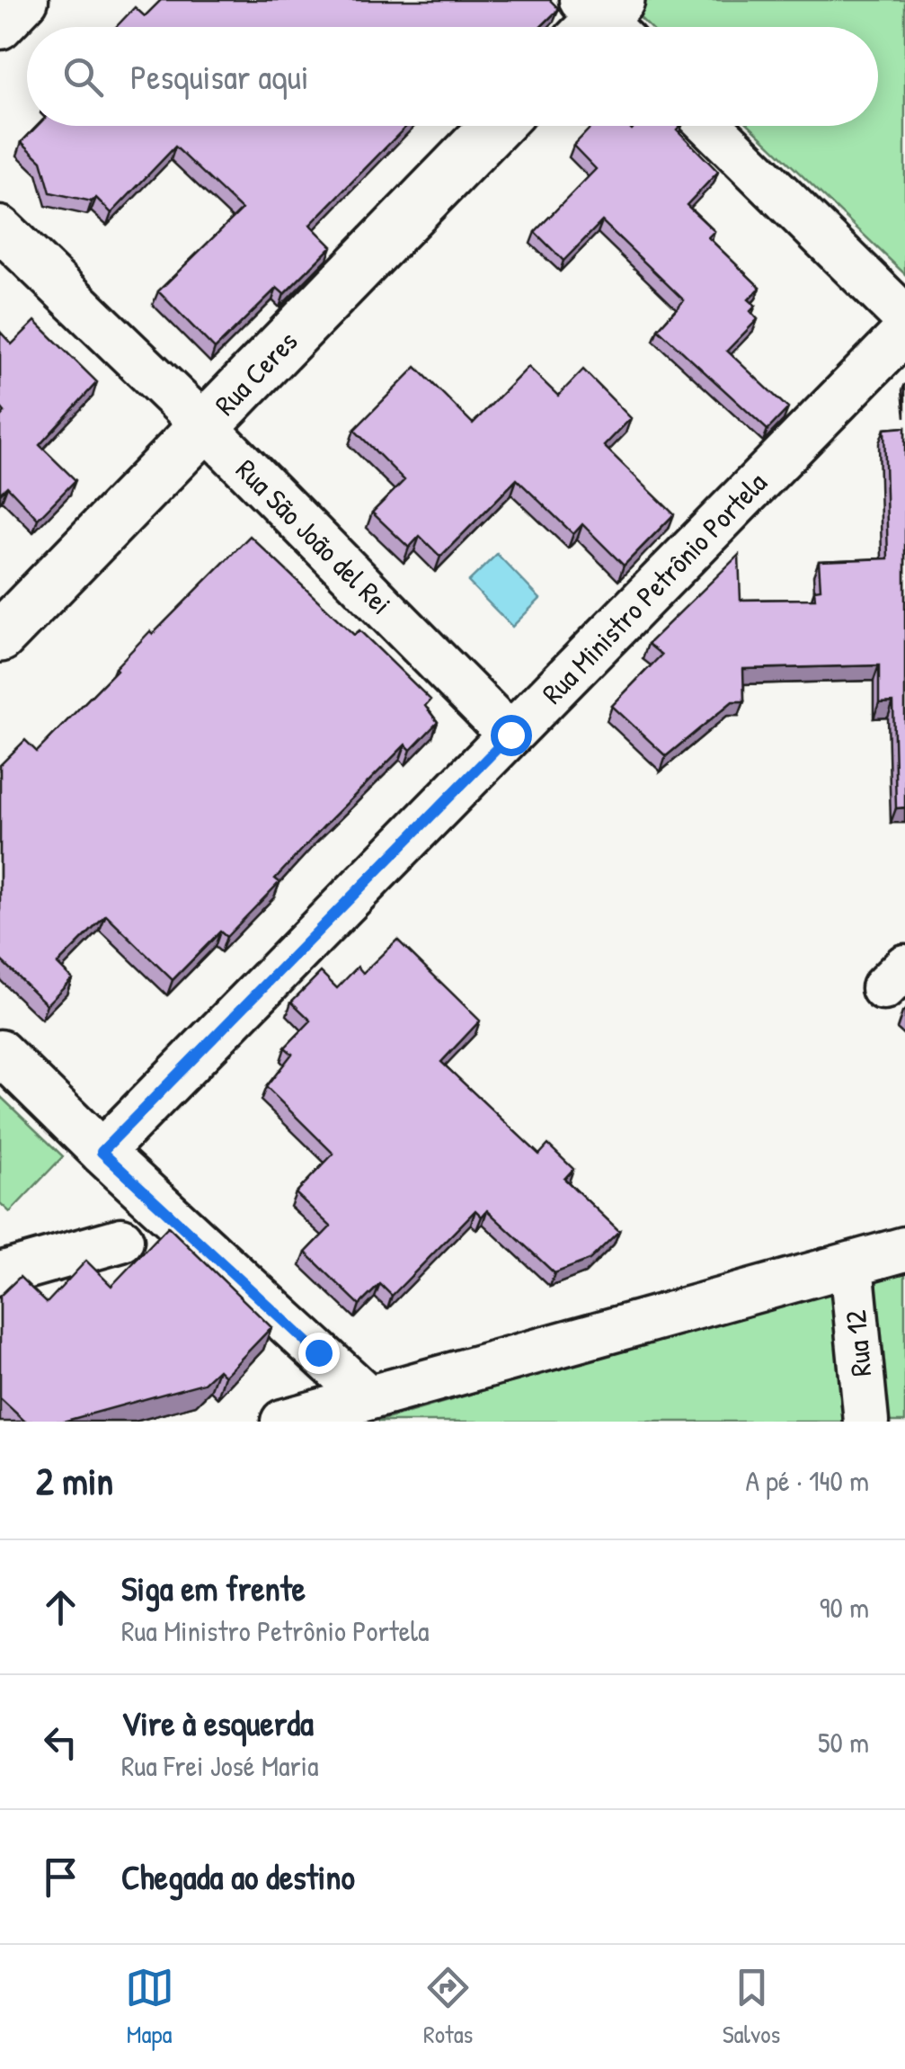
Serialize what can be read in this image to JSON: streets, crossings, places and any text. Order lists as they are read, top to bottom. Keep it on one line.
{"streets":{"street":["Rua Ceres","Rua São João del Rei","Rua Ministro Petrônio Portela","Rua 12"]},"crossings":[["Rua Ceres","Rua São João del Rei"],["Rua São João del Rei","Rua Ministro Petrônio Portela"]],"page":{"search":"Pesquisar aqui","heading":["2 min","A pé · 140 m"],"list":[["Siga em frente","Rua Ministro Petrônio Portela","90 m"],["Vire à esquerda","Rua Frei José Maria","50 m"],"Chegada ao destino"],"nav":["Mapa","Rotas","Salvos"]}}
